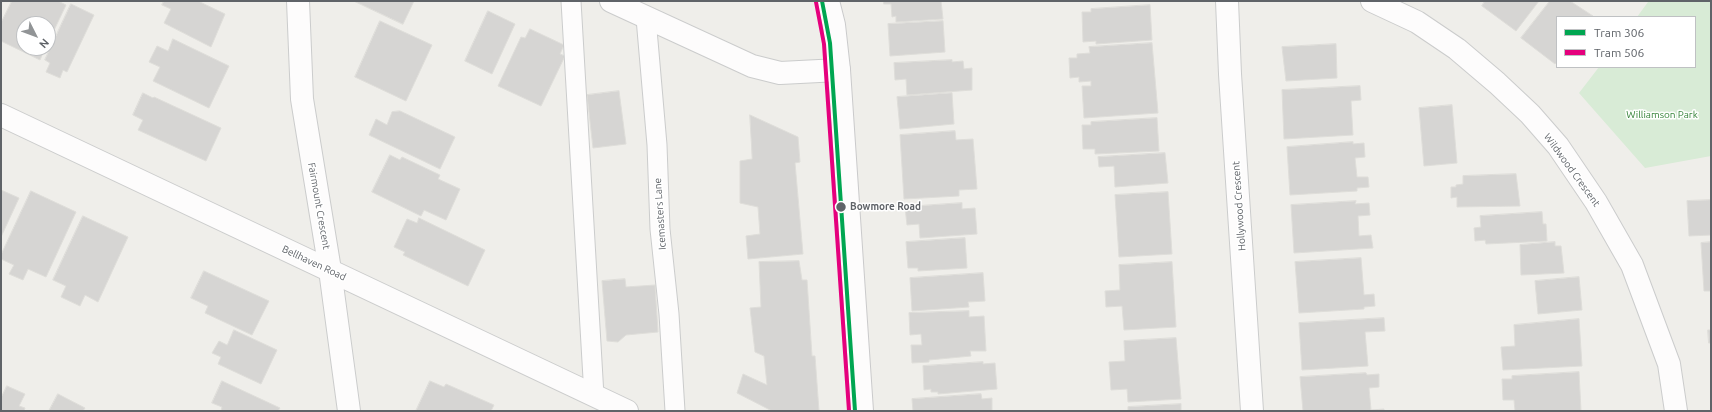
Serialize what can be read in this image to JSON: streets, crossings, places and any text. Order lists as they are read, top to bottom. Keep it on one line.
{"streets":{"street":["Wildwood Crescent","Fairmount Crescent","Hollywood Crescent","Bellhaven Road"],"lane":["Icemasters Lane"]},"crossings":[["Fairmount Crescent","Bellhaven Road"]],"parks":["Williamson Park"],"places":["Bowmore Road"],"lines":["tram line 306","tram line 506"],"legend":["Tram 306","Tram 506"],"north":"bottom right"}
